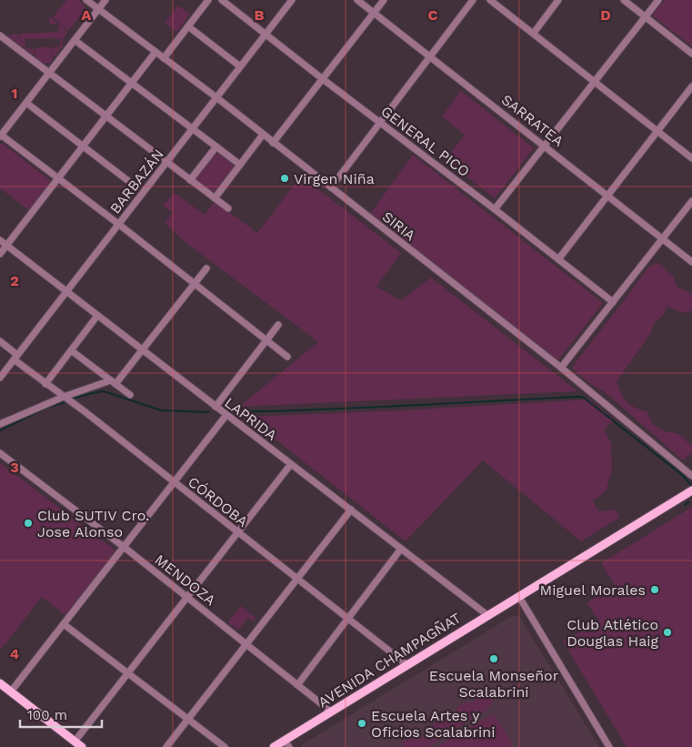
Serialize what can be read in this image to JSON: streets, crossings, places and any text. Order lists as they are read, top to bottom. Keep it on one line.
{"streets":{"main road":["AVENIDA CHAMPAGÑAT"],"street":["SARRATEA","GENERAL PICO","BARBAZÁN","SIRIA","LAPRIDA","CÓRDOBA","MENDOZA"]},"crossings":[["GENERAL PICO","BARBAZÁN"],["BARBAZÁN","SIRIA"],["BARBAZÁN","LAPRIDA"],["BARBAZÁN","CÓRDOBA"],["LAPRIDA","AVENIDA CHAMPAGÑAT"],["CÓRDOBA","AVENIDA CHAMPAGÑAT"],["MENDOZA","AVENIDA CHAMPAGÑAT"]],"places":["Virgen Niña","Club SUTIV Cro. Jose Alonso","Miguel Morales","Club Atlético Douglas Haig","Escuela Monseñor Scalabrini","Escuela Artes y Oficios Scalabrini"],"scale_bar":"100 m","grid":{"columns":["A","B","C","D"],"rows":["1","2","3","4"]}}
